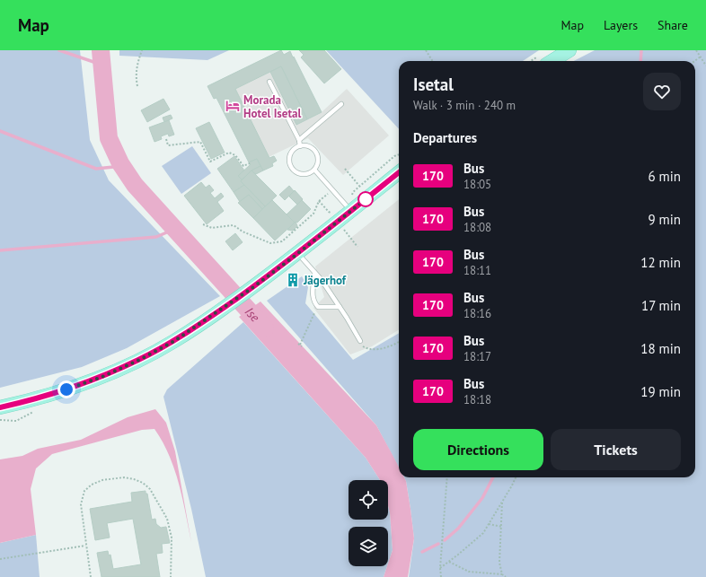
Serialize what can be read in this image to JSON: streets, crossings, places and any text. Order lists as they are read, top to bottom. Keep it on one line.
{"water":["Ise"],"places":{"hotel":["Morada Hotel Isetal"],"building":["Jägerhof"]},"lines":["bus line 170"],"page":{"header":"Map","nav":["Map","Layers","Share"],"heading":[["Isetal","Walk · 3 min · 240 m"],"Departures"],"list":[{"mark":"170","name":"Bus","note":"18:05","value":"6 min"},{"mark":"170","name":"Bus","note":"18:08","value":"9 min"},{"mark":"170","name":"Bus","note":"18:11","value":"12 min"},{"mark":"170","name":"Bus","note":"18:16","value":"17 min"},{"mark":"170","name":"Bus","note":"18:17","value":"18 min"},{"mark":"170","name":"Bus","note":"18:18","value":"19 min"}],"buttons":["Directions","Tickets"]}}
